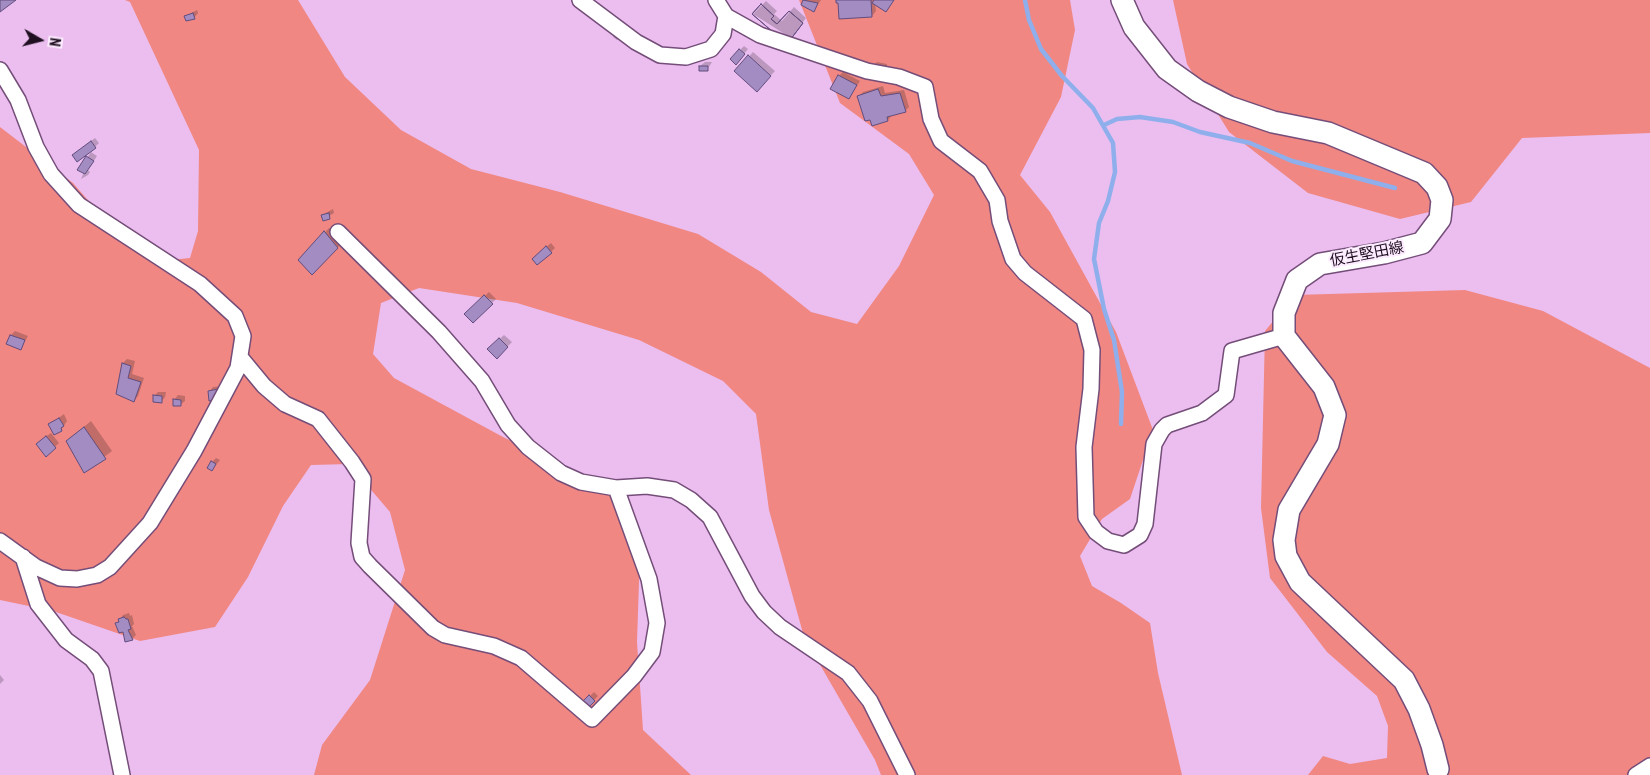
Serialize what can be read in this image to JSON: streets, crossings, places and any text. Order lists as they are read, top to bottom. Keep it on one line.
{"streets":{"main road":["仮生堅田線"]},"north":"right"}
